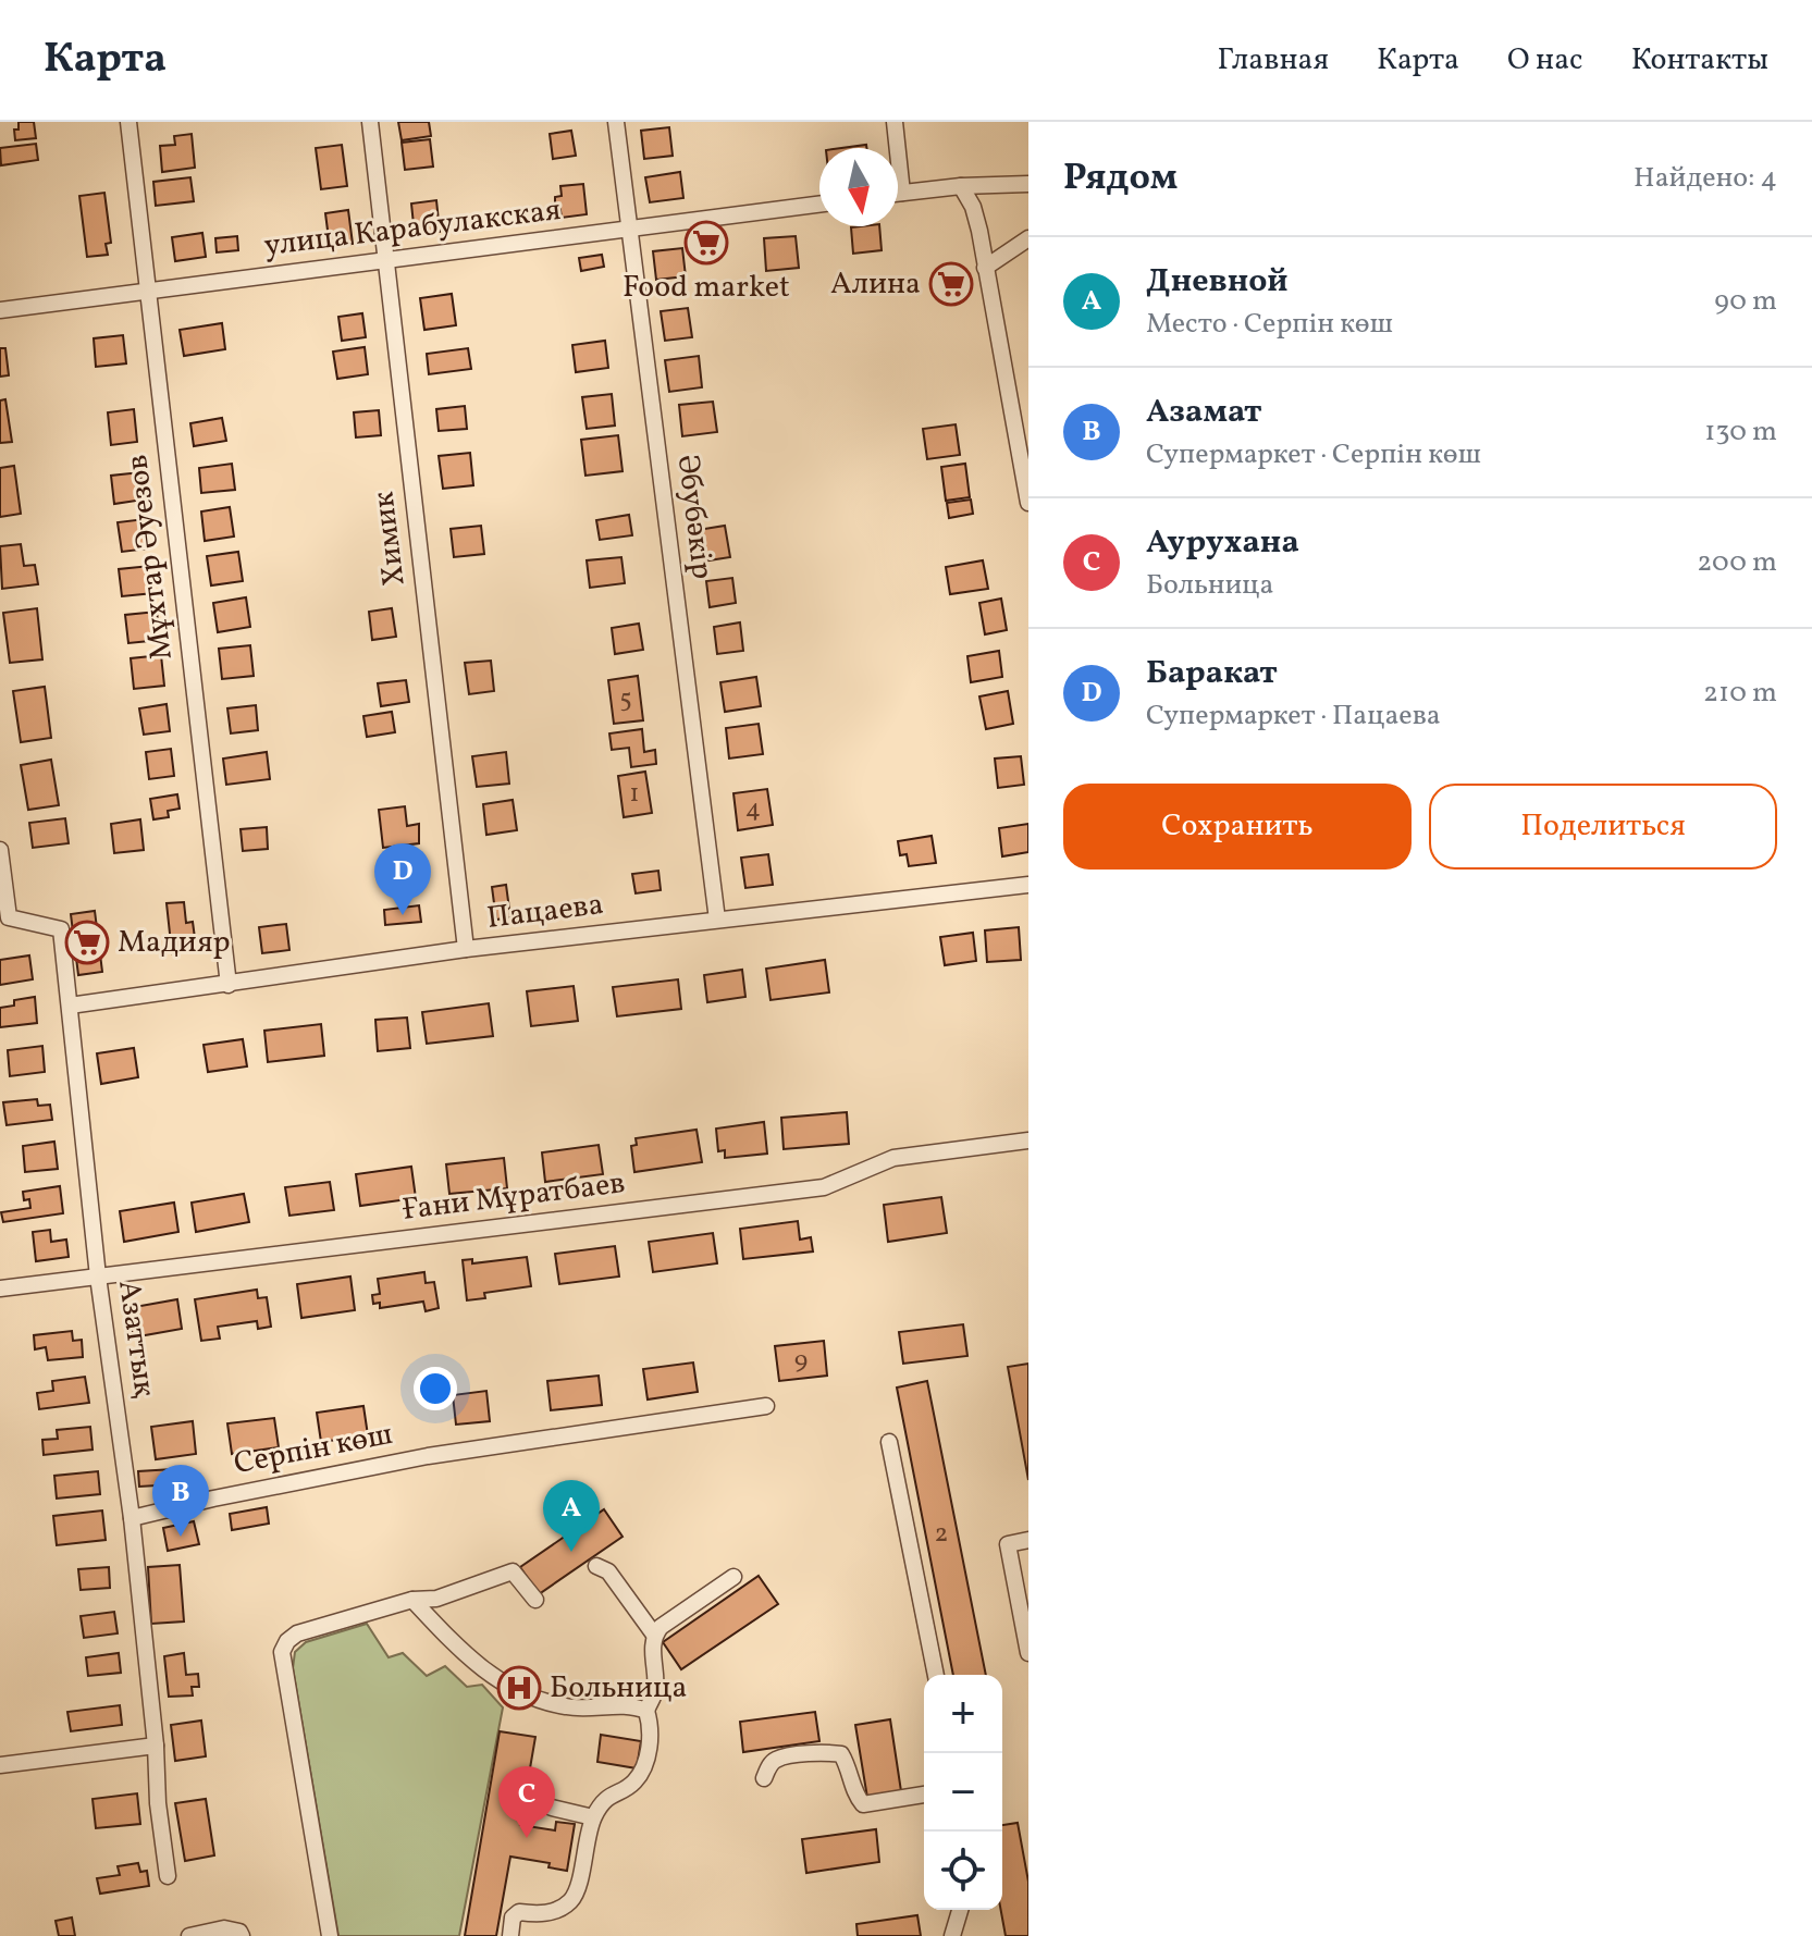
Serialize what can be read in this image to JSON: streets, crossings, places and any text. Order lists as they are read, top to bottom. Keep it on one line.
{"streets":{"street":["улица Карабулакская","Әбубәкір","Химик","Мұхтар Әуезов","Пацаева","Ғани Мұратбаев","Азаттық","Серпін көш"]},"crossings":[["улица Карабулакская","Әбубәкір"],["улица Карабулакская","Химик"],["улица Карабулакская","Мұхтар Әуезов"],["Әбубәкір","Пацаева"],["Химик","Пацаева"],["Мұхтар Әуезов","Пацаева"],["Пацаева","Азаттық"],["Ғани Мұратбаев","Азаттық"],["Азаттық","Серпін көш"]],"places":{"supermarket":["Food market","Алина","Мадияр"],"hospital":["Больница"]},"house_numbers":["5","1","4","9","2"],"north":"bottom","page":{"header":"Карта","nav":["Главная","Карта","О нас","Контакты"],"heading":["Рядом","Найдено: 4"],"list":[{"mark":"A","name":"Дневной","note":"Место · Серпін көш","value":"90 m"},{"mark":"B","name":"Азамат","note":"Супермаркет · Серпін көш","value":"130 m"},{"mark":"C","name":"Аурухана","note":"Больница","value":"200 m"},{"mark":"D","name":"Баракат","note":"Супермаркет · Пацаева","value":"210 m"}],"buttons":["Сохранить","Поделиться"],"pins":["D","B","A","C"],"map_buttons":["+","−"]}}
